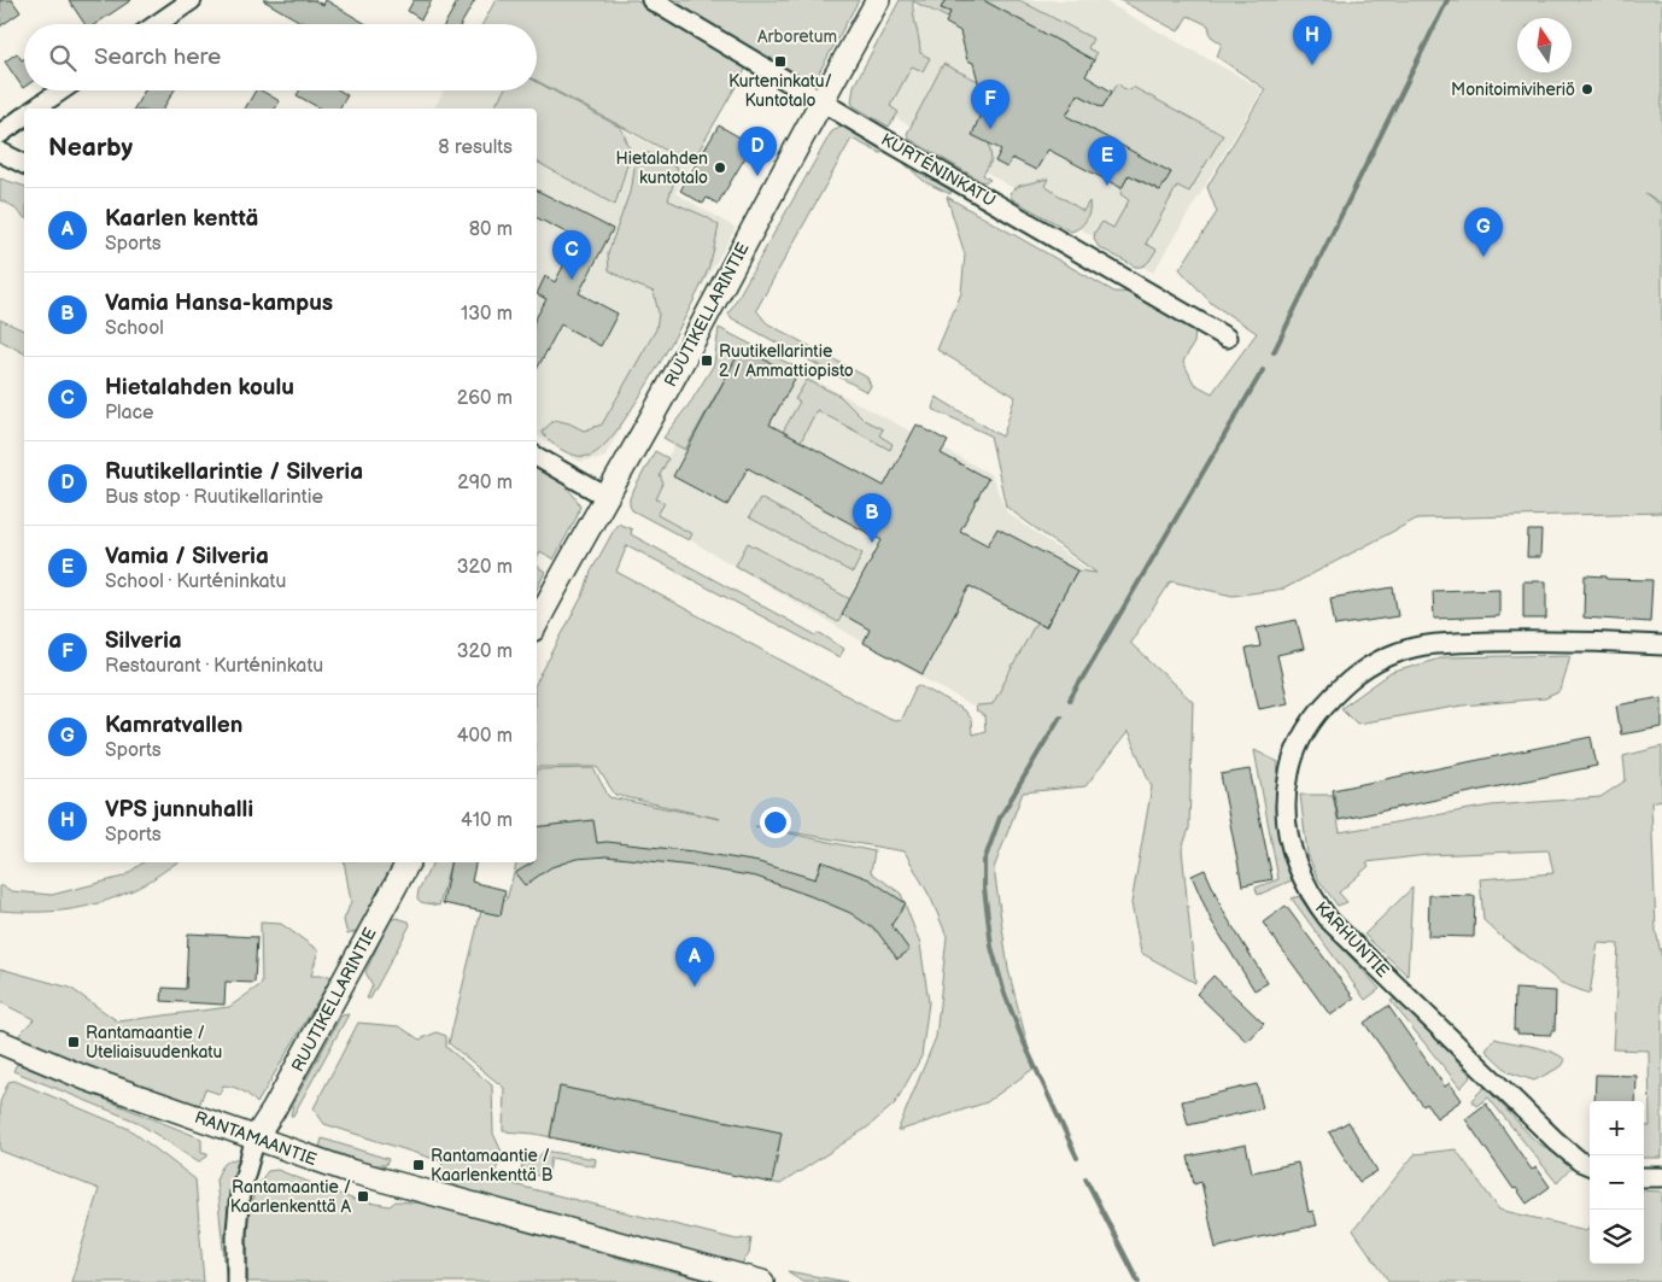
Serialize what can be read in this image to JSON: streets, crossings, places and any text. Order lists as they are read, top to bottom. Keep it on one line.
{"streets":{"main road":["RUUTIKELLARINTIE","RANTAMAANTIE"],"street":["KURTÉNINKATU","KARHUNTIE"]},"crossings":[["KURTÉNINKATU","RUUTIKELLARINTIE"],["RUUTIKELLARINTIE","RANTAMAANTIE"]],"parks":["Arboretum"],"places":{"transit":["Kurteninkatu/ Kuntotalo","Ruutikellarintie 2 / Ammattiopisto","Rantamaantie / Uteliaisuudenkatu","Rantamaantie / Kaarlenkenttä B","Rantamaantie / Kaarlenkenttä A"],"other":["Monitoimiviheriö","Hietalahden kuntotalo"]},"north":"top","page":{"pins":["H","F","D","E","G","C","B","A"],"search":"Search here","heading":["Nearby","8 results"],"list":[{"mark":"A","name":"Kaarlen kenttä","note":"Sports","value":"80 m"},{"mark":"B","name":"Vamia Hansa-kampus","note":"School","value":"130 m"},{"mark":"C","name":"Hietalahden koulu","note":"Place","value":"260 m"},{"mark":"D","name":"Ruutikellarintie / Silveria","note":"Bus stop · Ruutikellarintie","value":"290 m"},{"mark":"E","name":"Vamia / Silveria","note":"School · Kurténinkatu","value":"320 m"},{"mark":"F","name":"Silveria","note":"Restaurant · Kurténinkatu","value":"320 m"},{"mark":"G","name":"Kamratvallen","note":"Sports","value":"400 m"},{"mark":"H","name":"VPS junnuhalli","note":"Sports","value":"410 m"}],"map_buttons":["+","−"]}}
